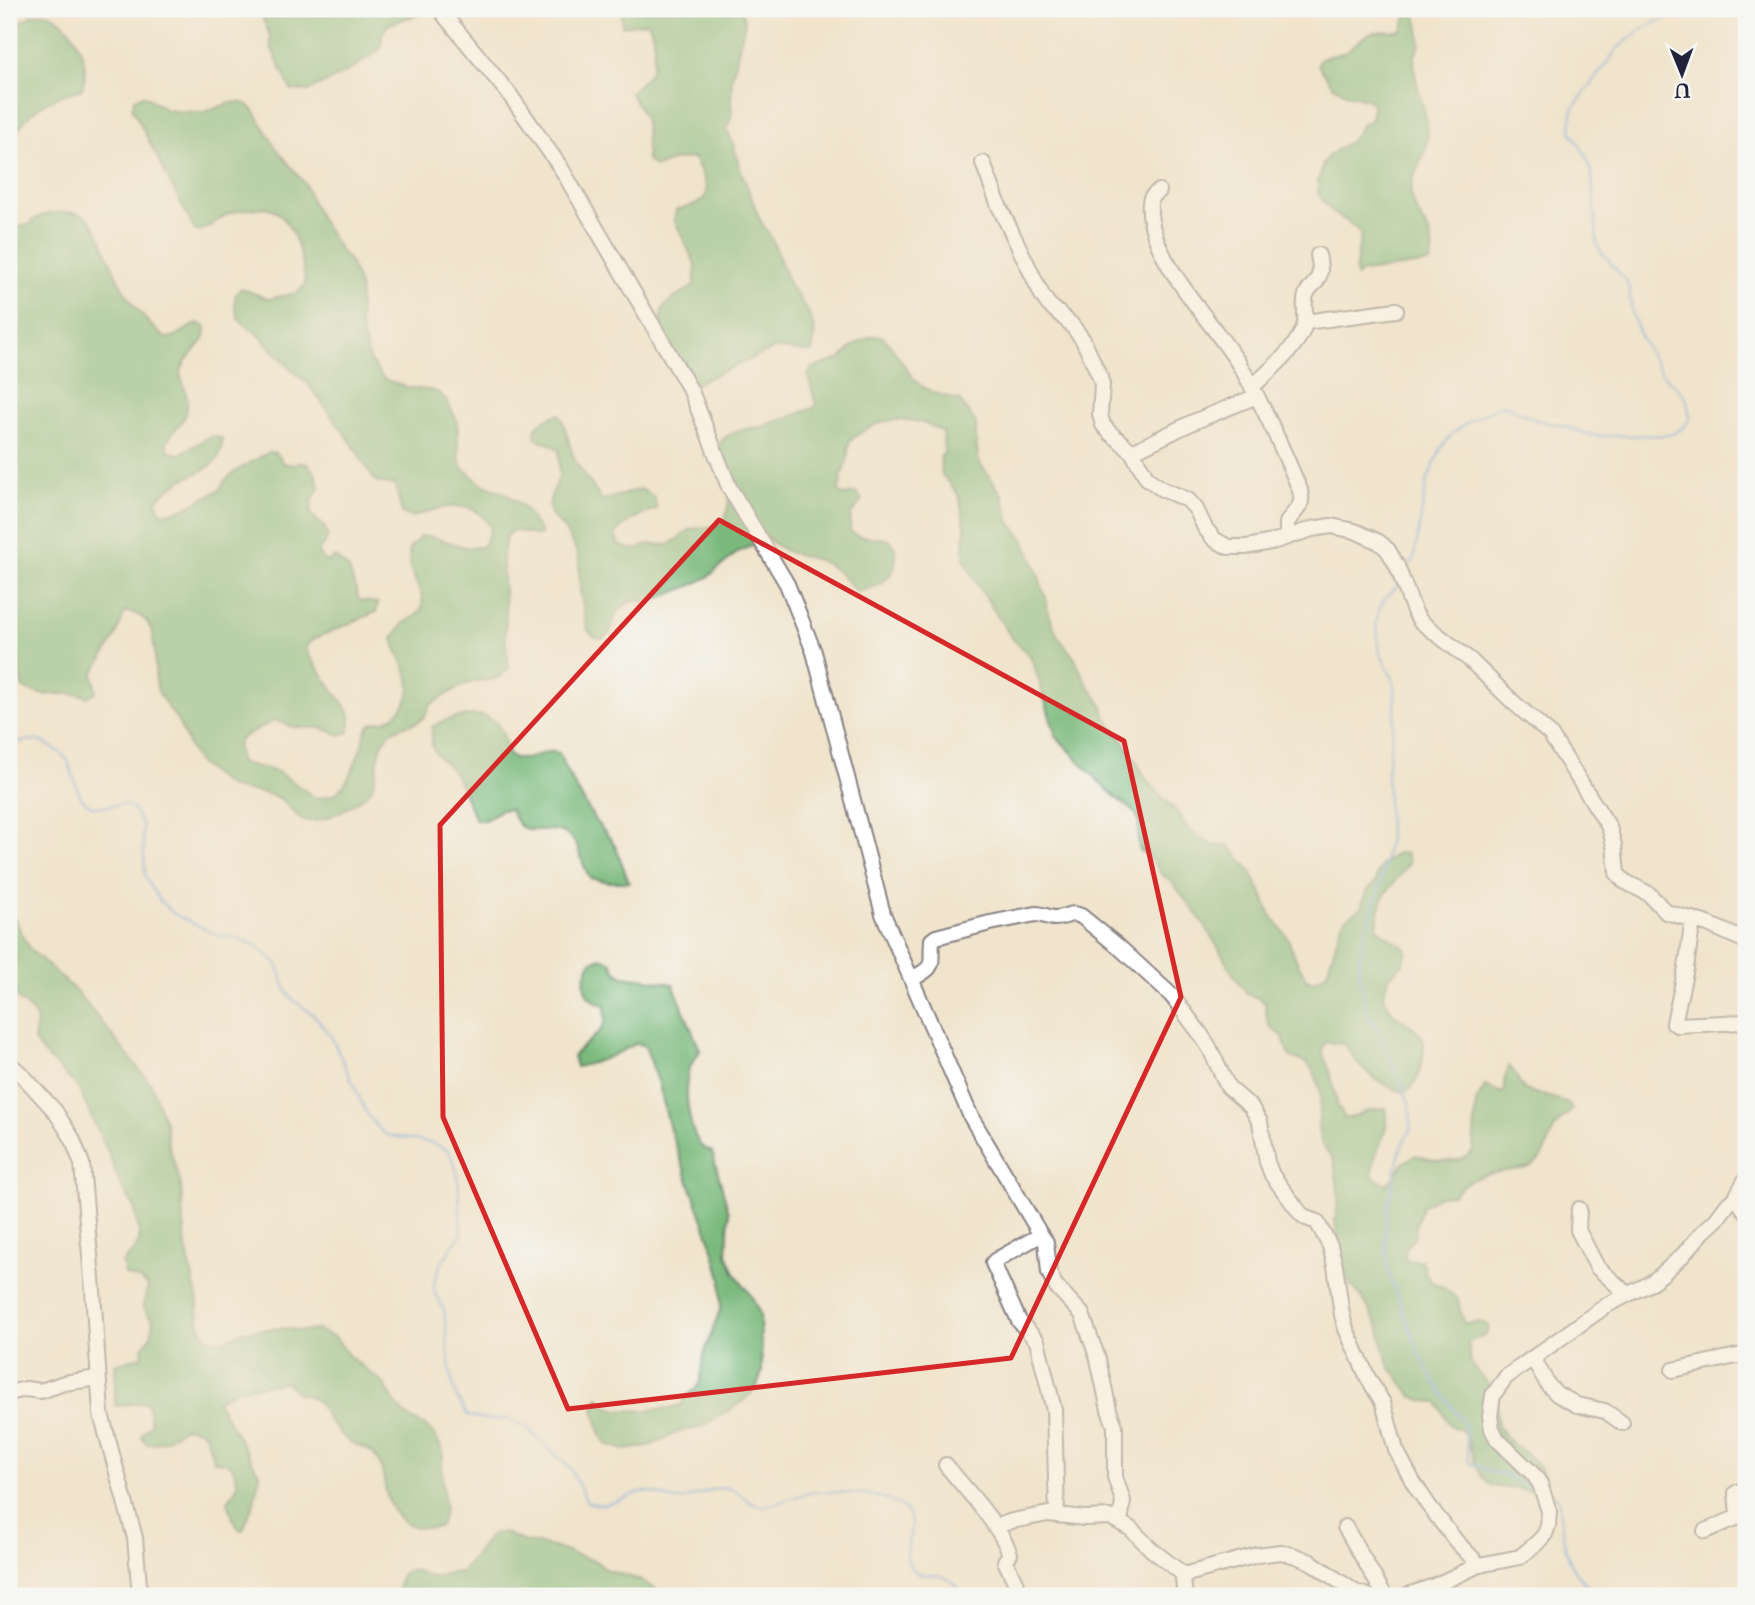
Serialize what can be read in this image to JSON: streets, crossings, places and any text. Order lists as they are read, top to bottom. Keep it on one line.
{"north":"bottom"}
